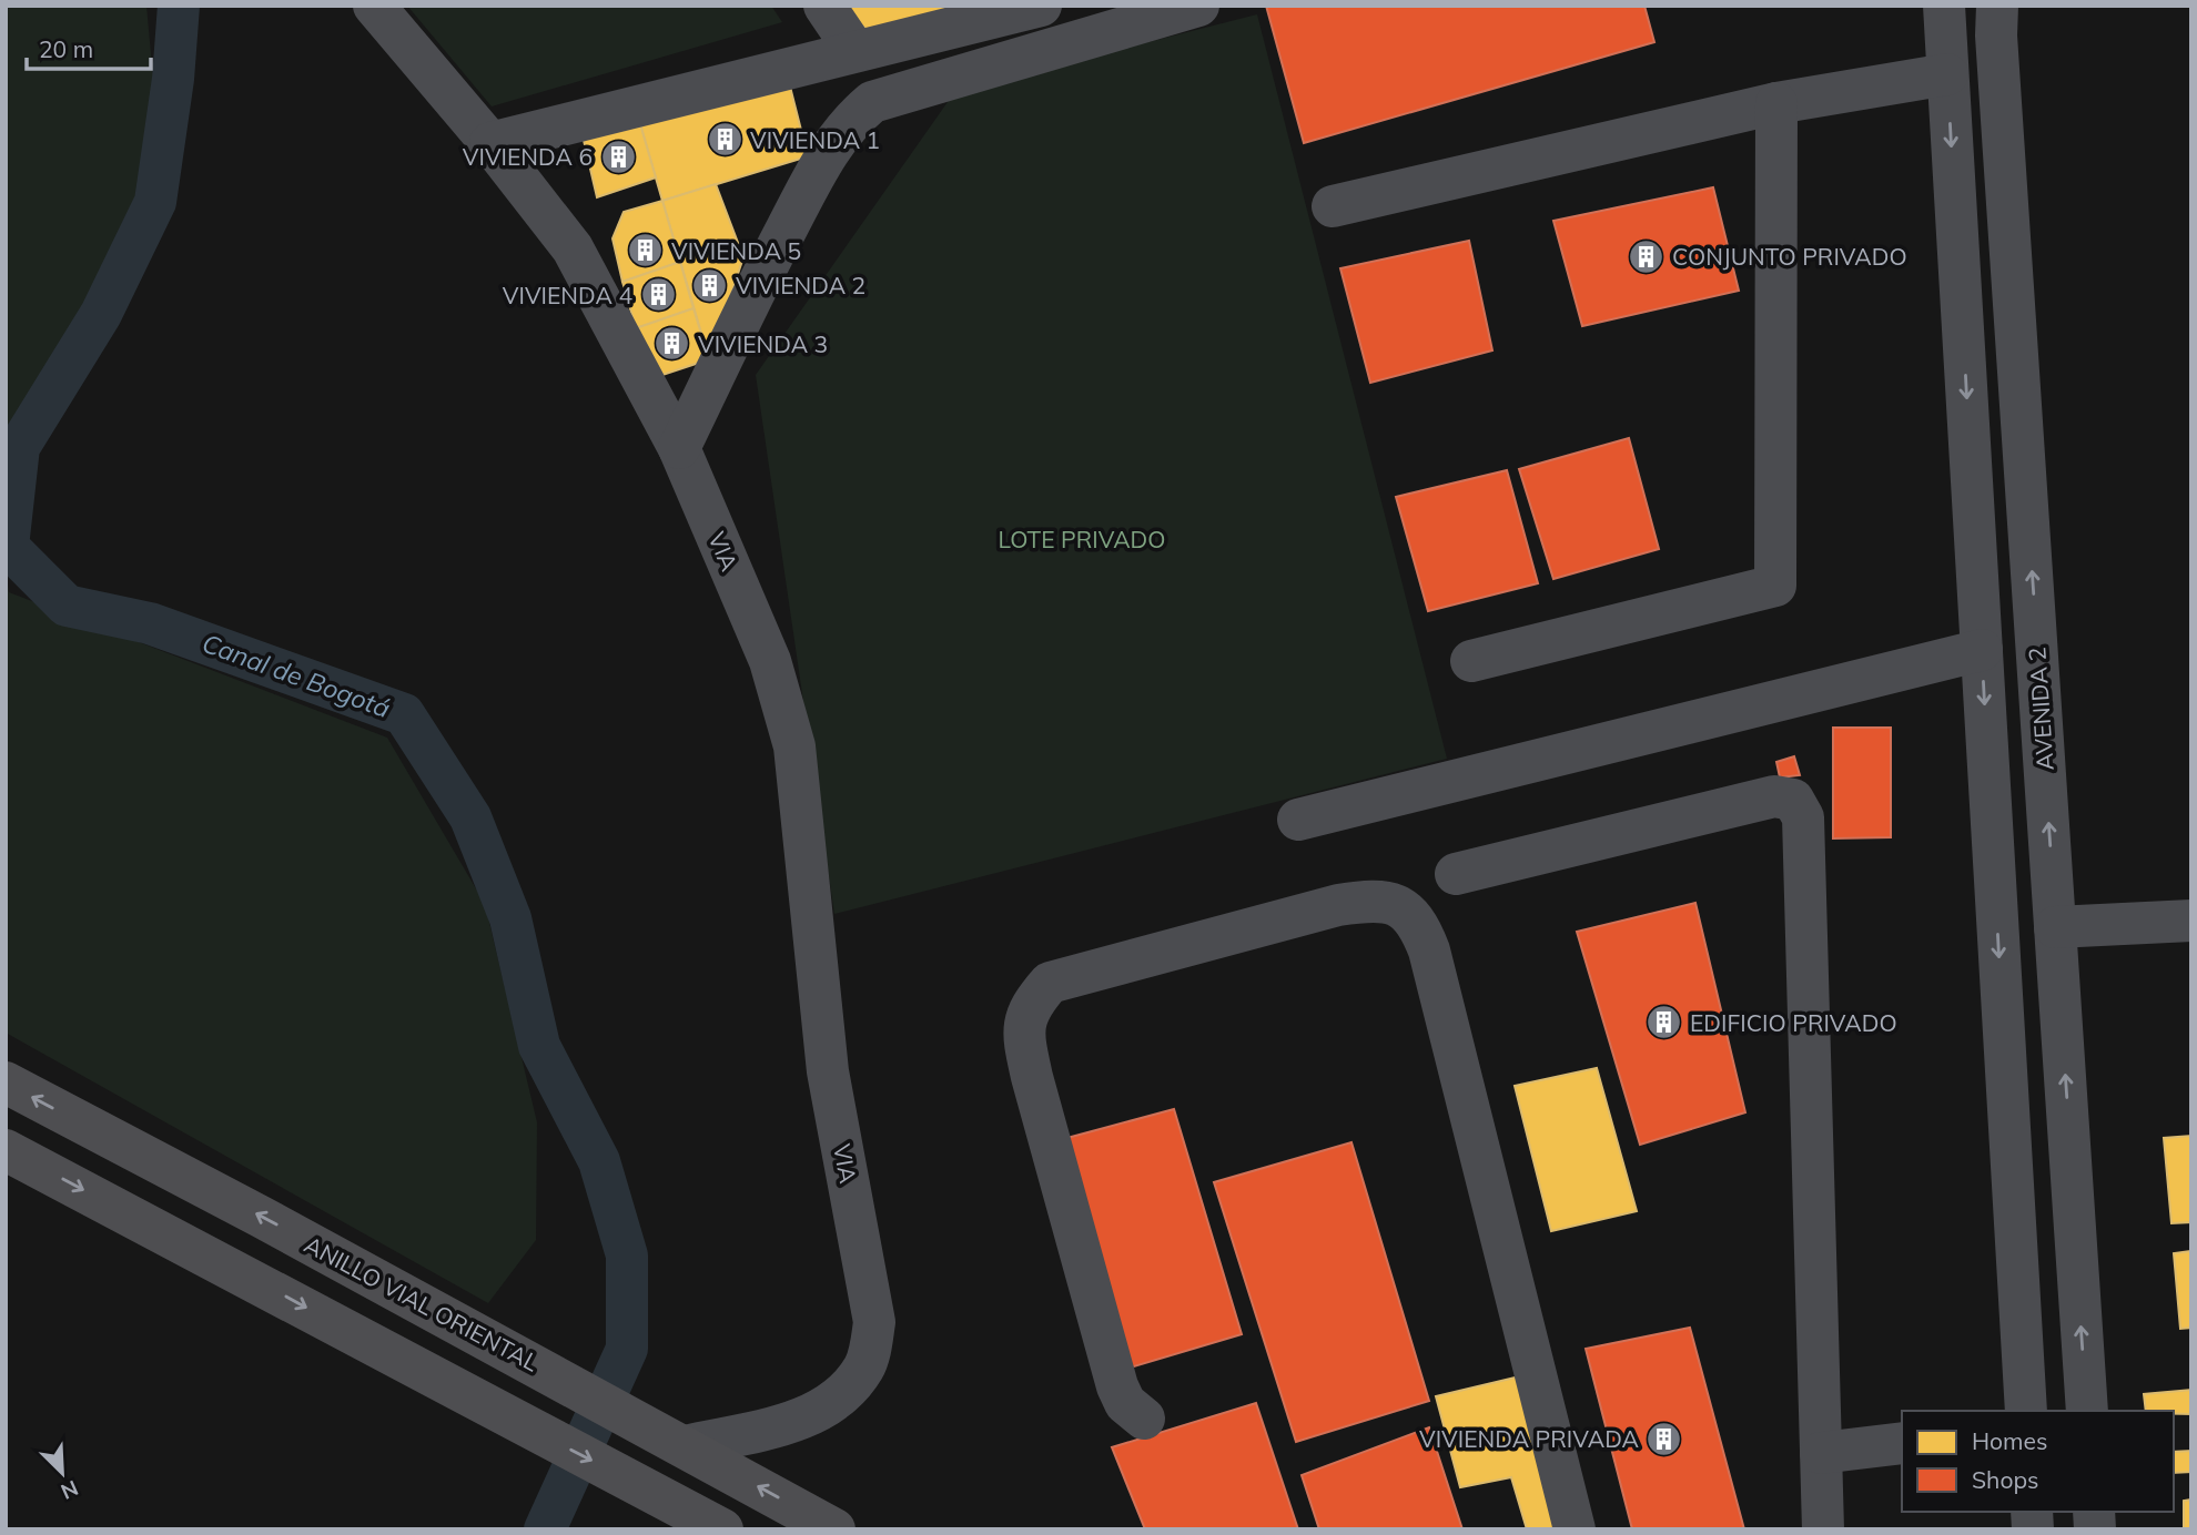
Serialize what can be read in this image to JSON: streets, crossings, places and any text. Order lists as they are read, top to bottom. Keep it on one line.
{"streets":{"highway":["ANILLO VIAL ORIENTAL"],"street":["VIA","AVENIDA 2"]},"crossings":[["VIA","ANILLO VIAL ORIENTAL"]],"water":["Canal de Bogotá"],"parks":["LOTE PRIVADO"],"places":{"building":["VIVIENDA 1","VIVIENDA 6","VIVIENDA 5","CONJUNTO PRIVADO","VIVIENDA 2","VIVIENDA 4","VIVIENDA 3","EDIFICIO PRIVADO","VIVIENDA PRIVADA"]},"legend":["Homes","Shops"],"scale_bar":"20 m","north":"bottom right"}
